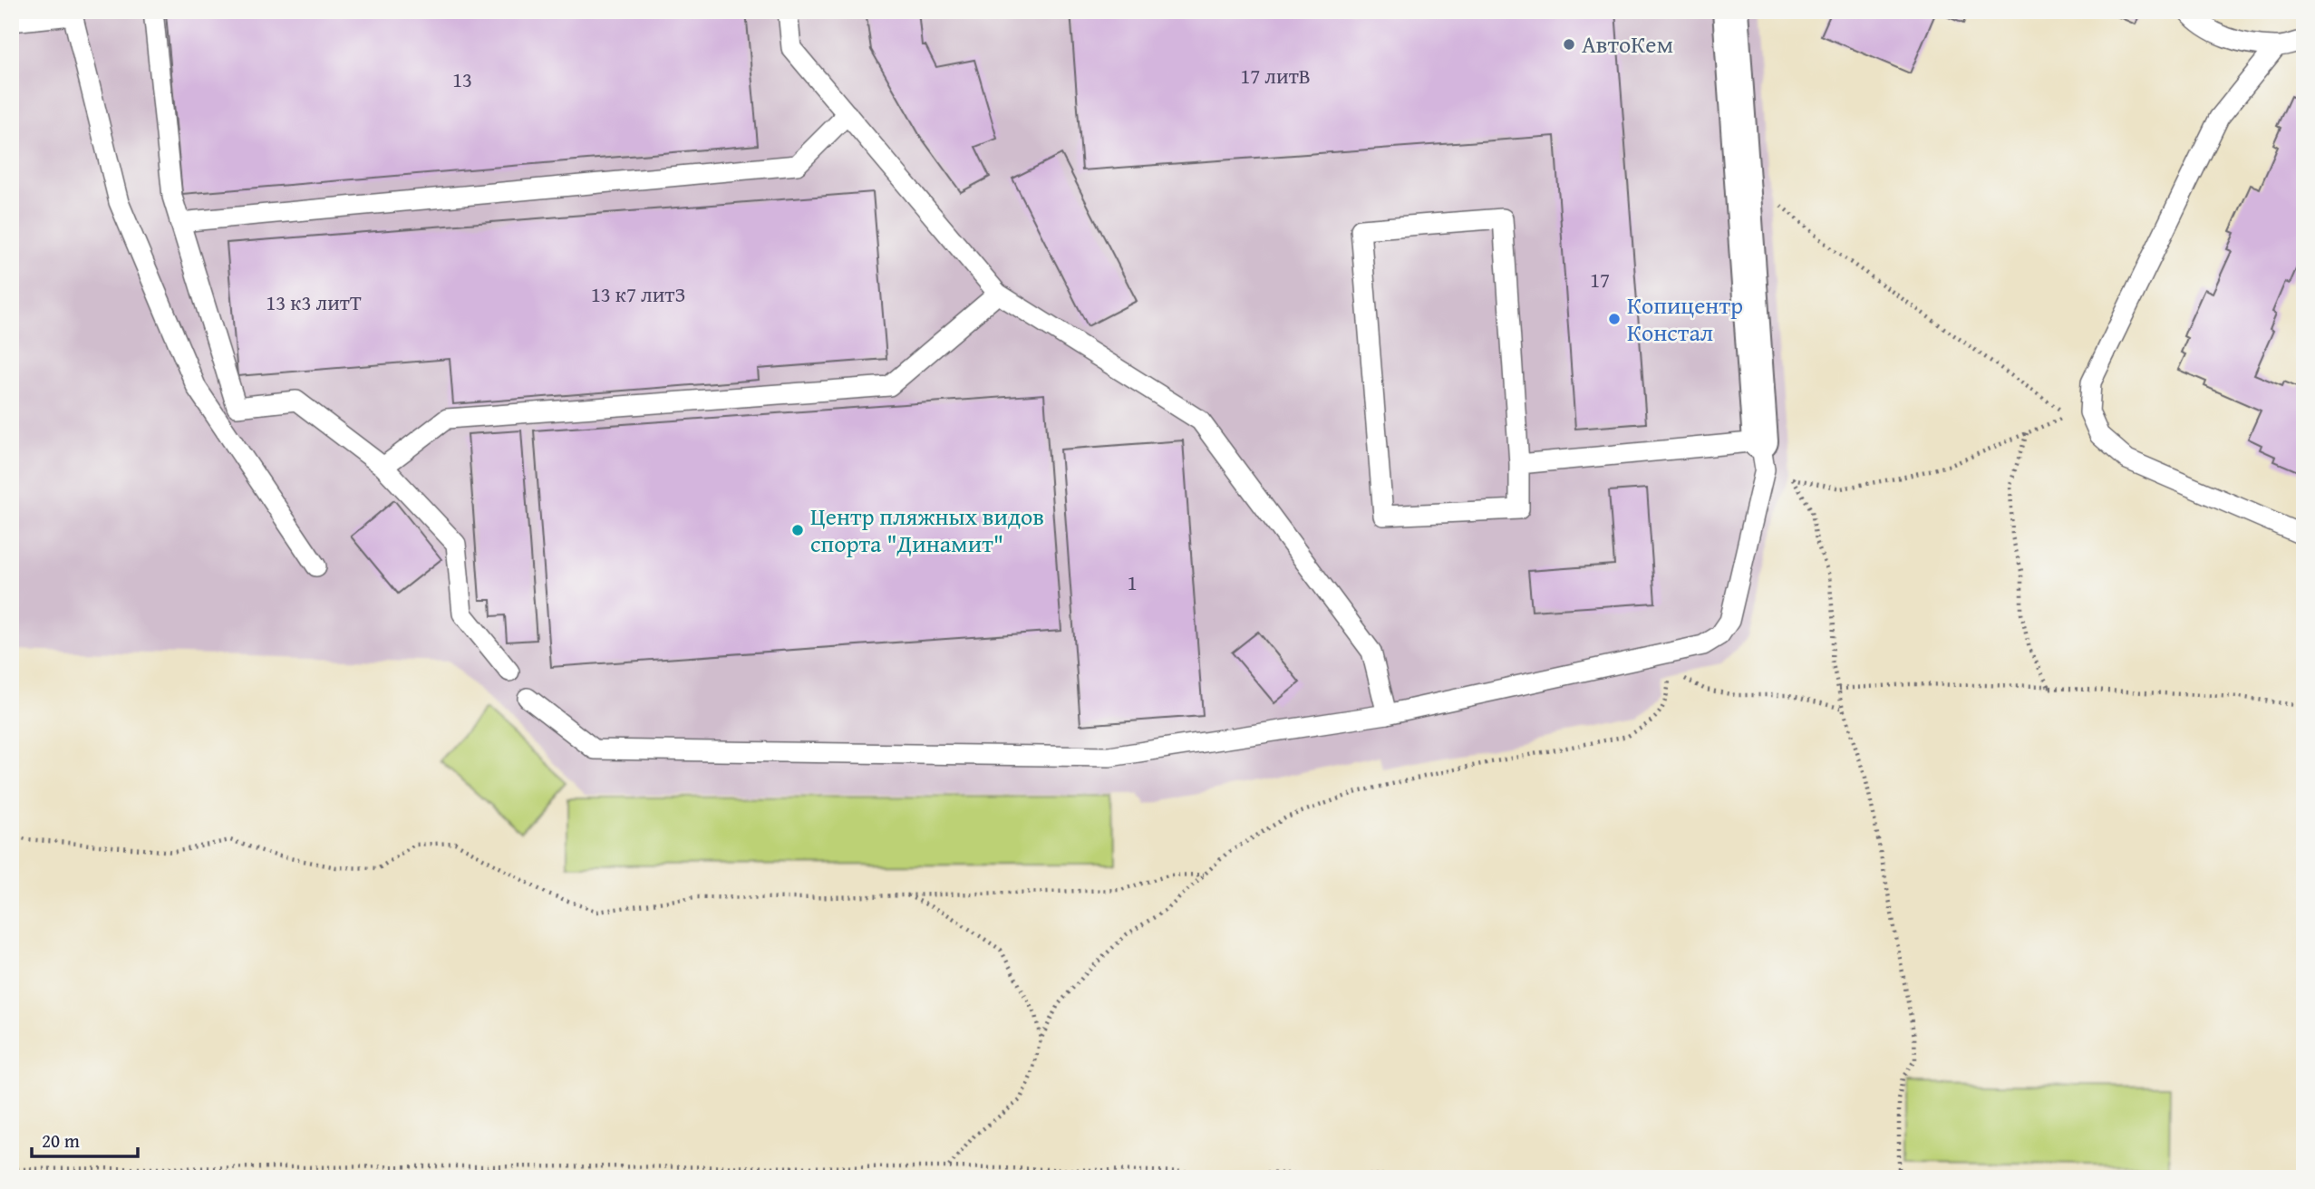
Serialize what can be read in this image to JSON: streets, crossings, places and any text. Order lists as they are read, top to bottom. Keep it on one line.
{"places":["АвтоКем","Копицентр Констал","Центр пляжных видов спорта \"Динамит\""],"house_numbers":["17 литВ","13","17","13 к7 литЗ","13 к3 литТ","1"],"scale_bar":"20 m"}
